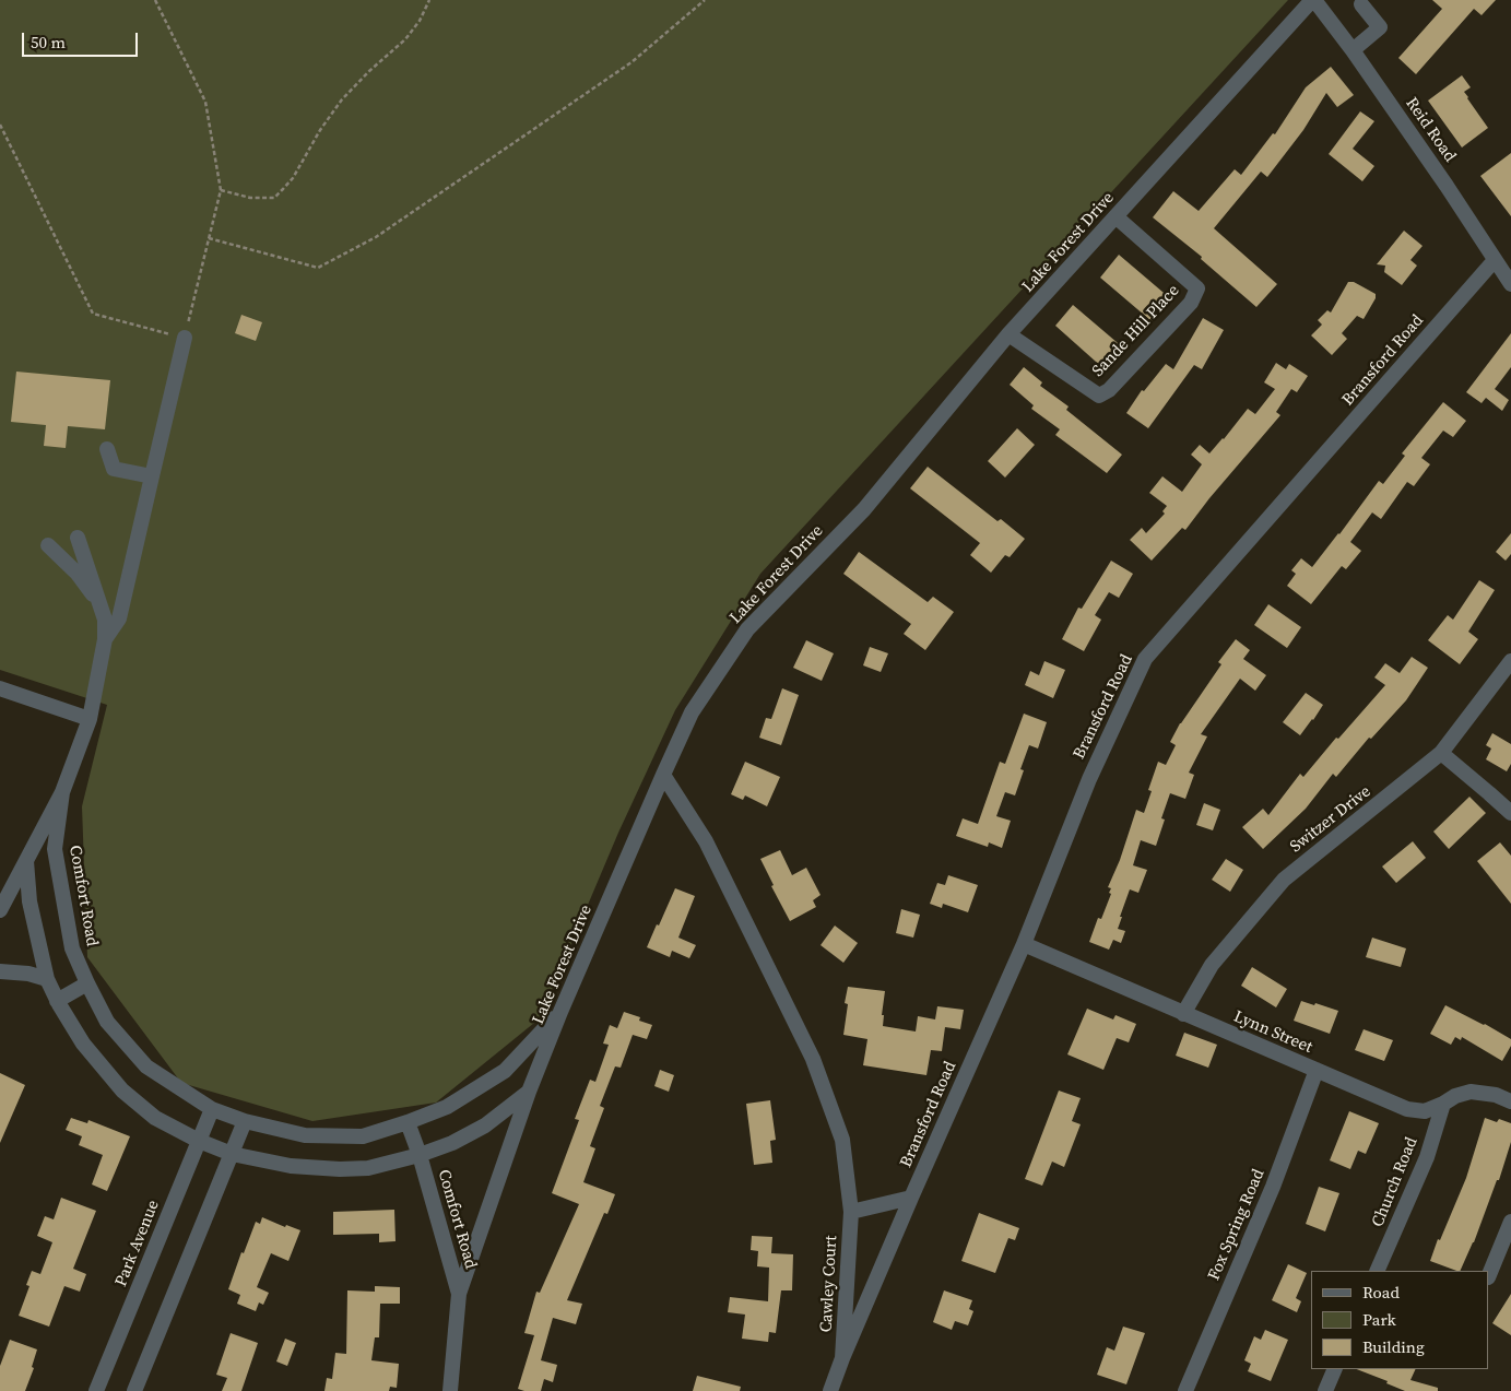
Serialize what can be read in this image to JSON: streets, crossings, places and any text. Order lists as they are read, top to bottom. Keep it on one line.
{"streets":{"street":["Reid Road","Lake Forest Drive","Sande Hill Place","Bransford Road","Switzer Drive","Comfort Road","Lynn Street","Church Road","Fox Spring Road","Park Avenue","Cawley Court"]},"crossings":[["Reid Road","Lake Forest Drive"],["Reid Road","Bransford Road"],["Lake Forest Drive","Sande Hill Place"],["Lake Forest Drive","Comfort Road"],["Bransford Road","Lynn Street"],["Bransford Road","Cawley Court"],["Switzer Drive","Lynn Street"],["Comfort Road","Park Avenue"],["Lynn Street","Church Road"],["Lynn Street","Fox Spring Road"]],"legend":["Road","Park","Building"],"scale_bar":"50 m"}
